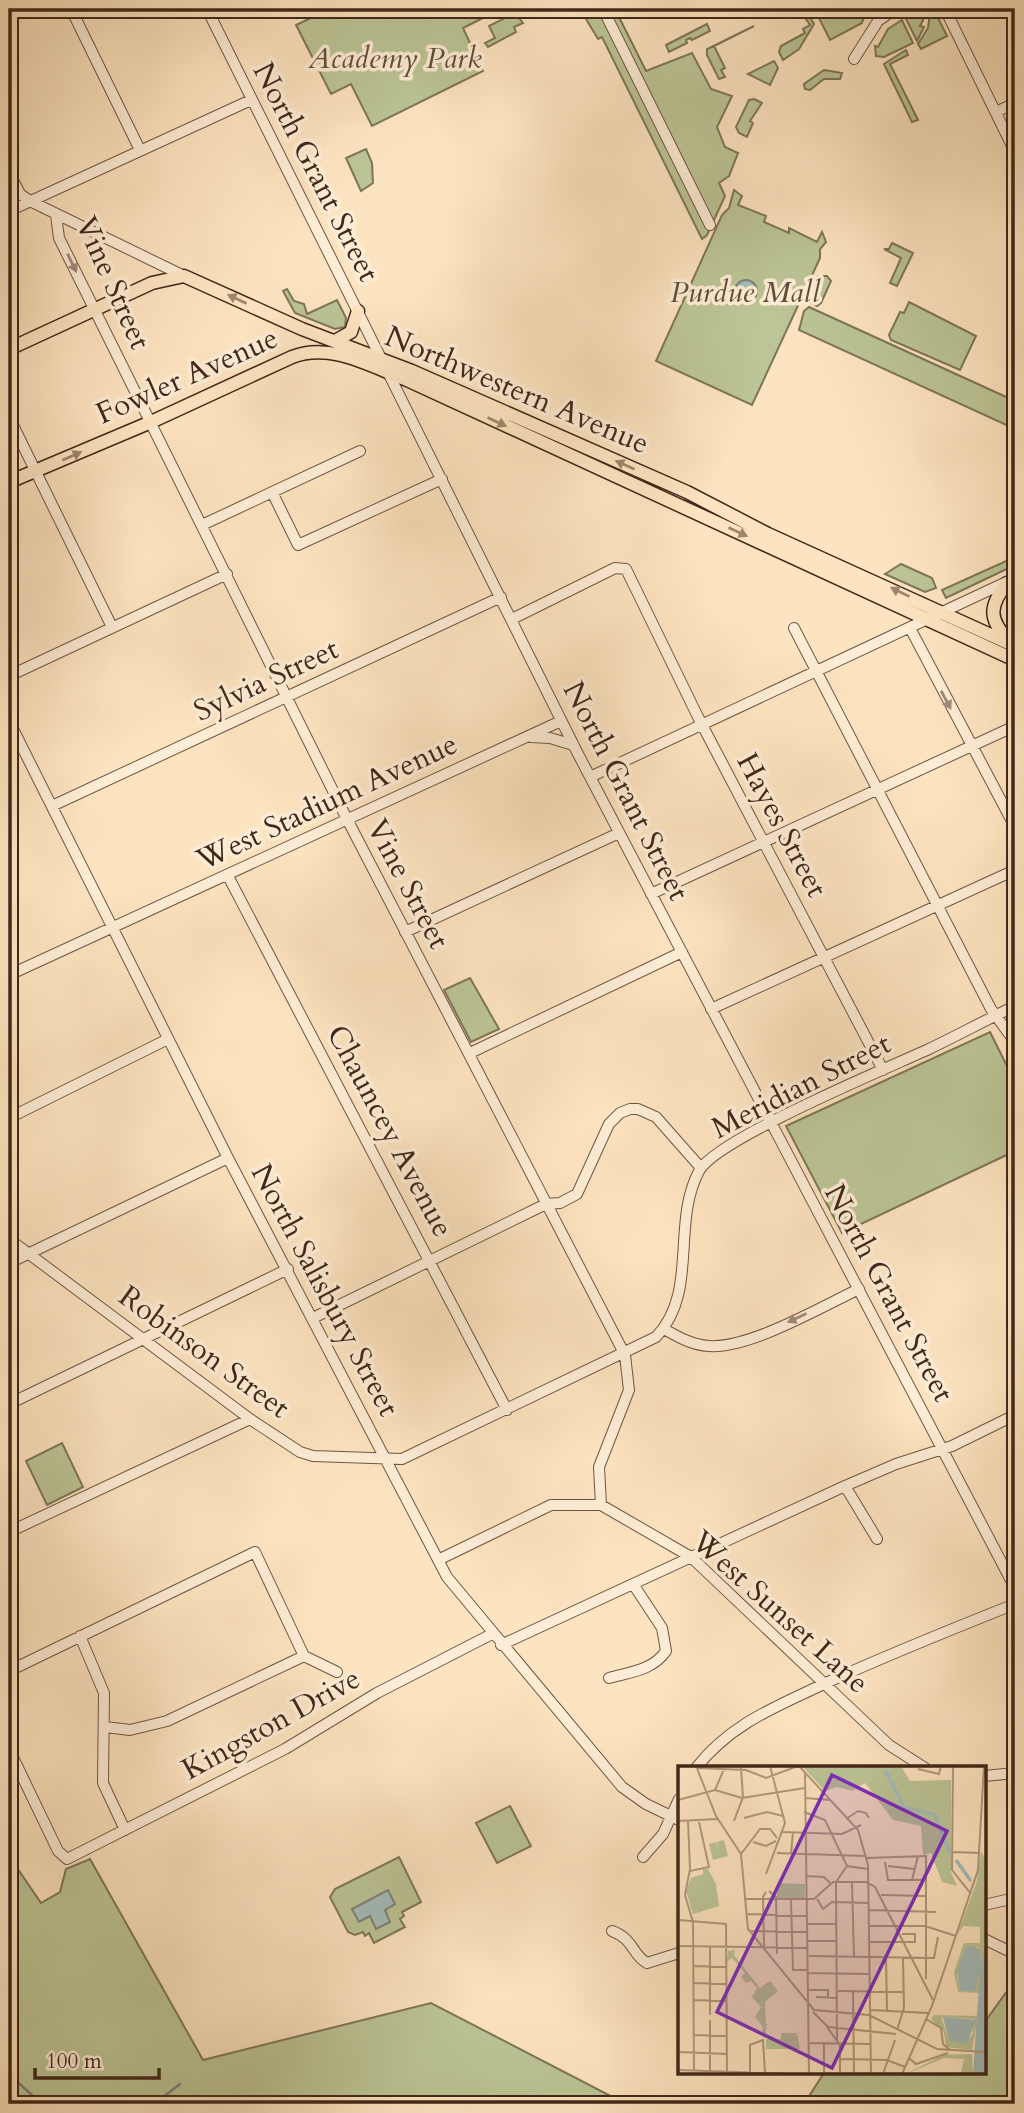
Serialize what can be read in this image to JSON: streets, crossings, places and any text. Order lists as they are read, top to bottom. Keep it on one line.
{"streets":{"main road":["Fowler Avenue","Northwestern Avenue"],"street":["North Grant Street","Vine Street","Sylvia Street","West Stadium Avenue","Hayes Street","Meridian Street","Chauncey Avenue","North Salisbury Street","Robinson Street","West Sunset Lane","Kingston Drive"]},"crossings":[["North Grant Street","Fowler Avenue"],["North Grant Street","Northwestern Avenue"],["North Grant Street","Sylvia Street"],["North Grant Street","West Stadium Avenue"],["North Grant Street","Hayes Street"],["North Grant Street","Meridian Street"],["Vine Street","Fowler Avenue"],["Vine Street","Northwestern Avenue"],["Vine Street","Sylvia Street"],["Vine Street","West Stadium Avenue"],["Vine Street","West Sunset Lane"],["Fowler Avenue","Northwestern Avenue"],["Sylvia Street","North Salisbury Street"],["West Stadium Avenue","Chauncey Avenue"],["West Stadium Avenue","North Salisbury Street"],["Hayes Street","Meridian Street"],["North Salisbury Street","Robinson Street"],["North Salisbury Street","Kingston Drive"]],"parks":["Academy Park","Purdue Mall"],"scale_bar":"100 m"}
